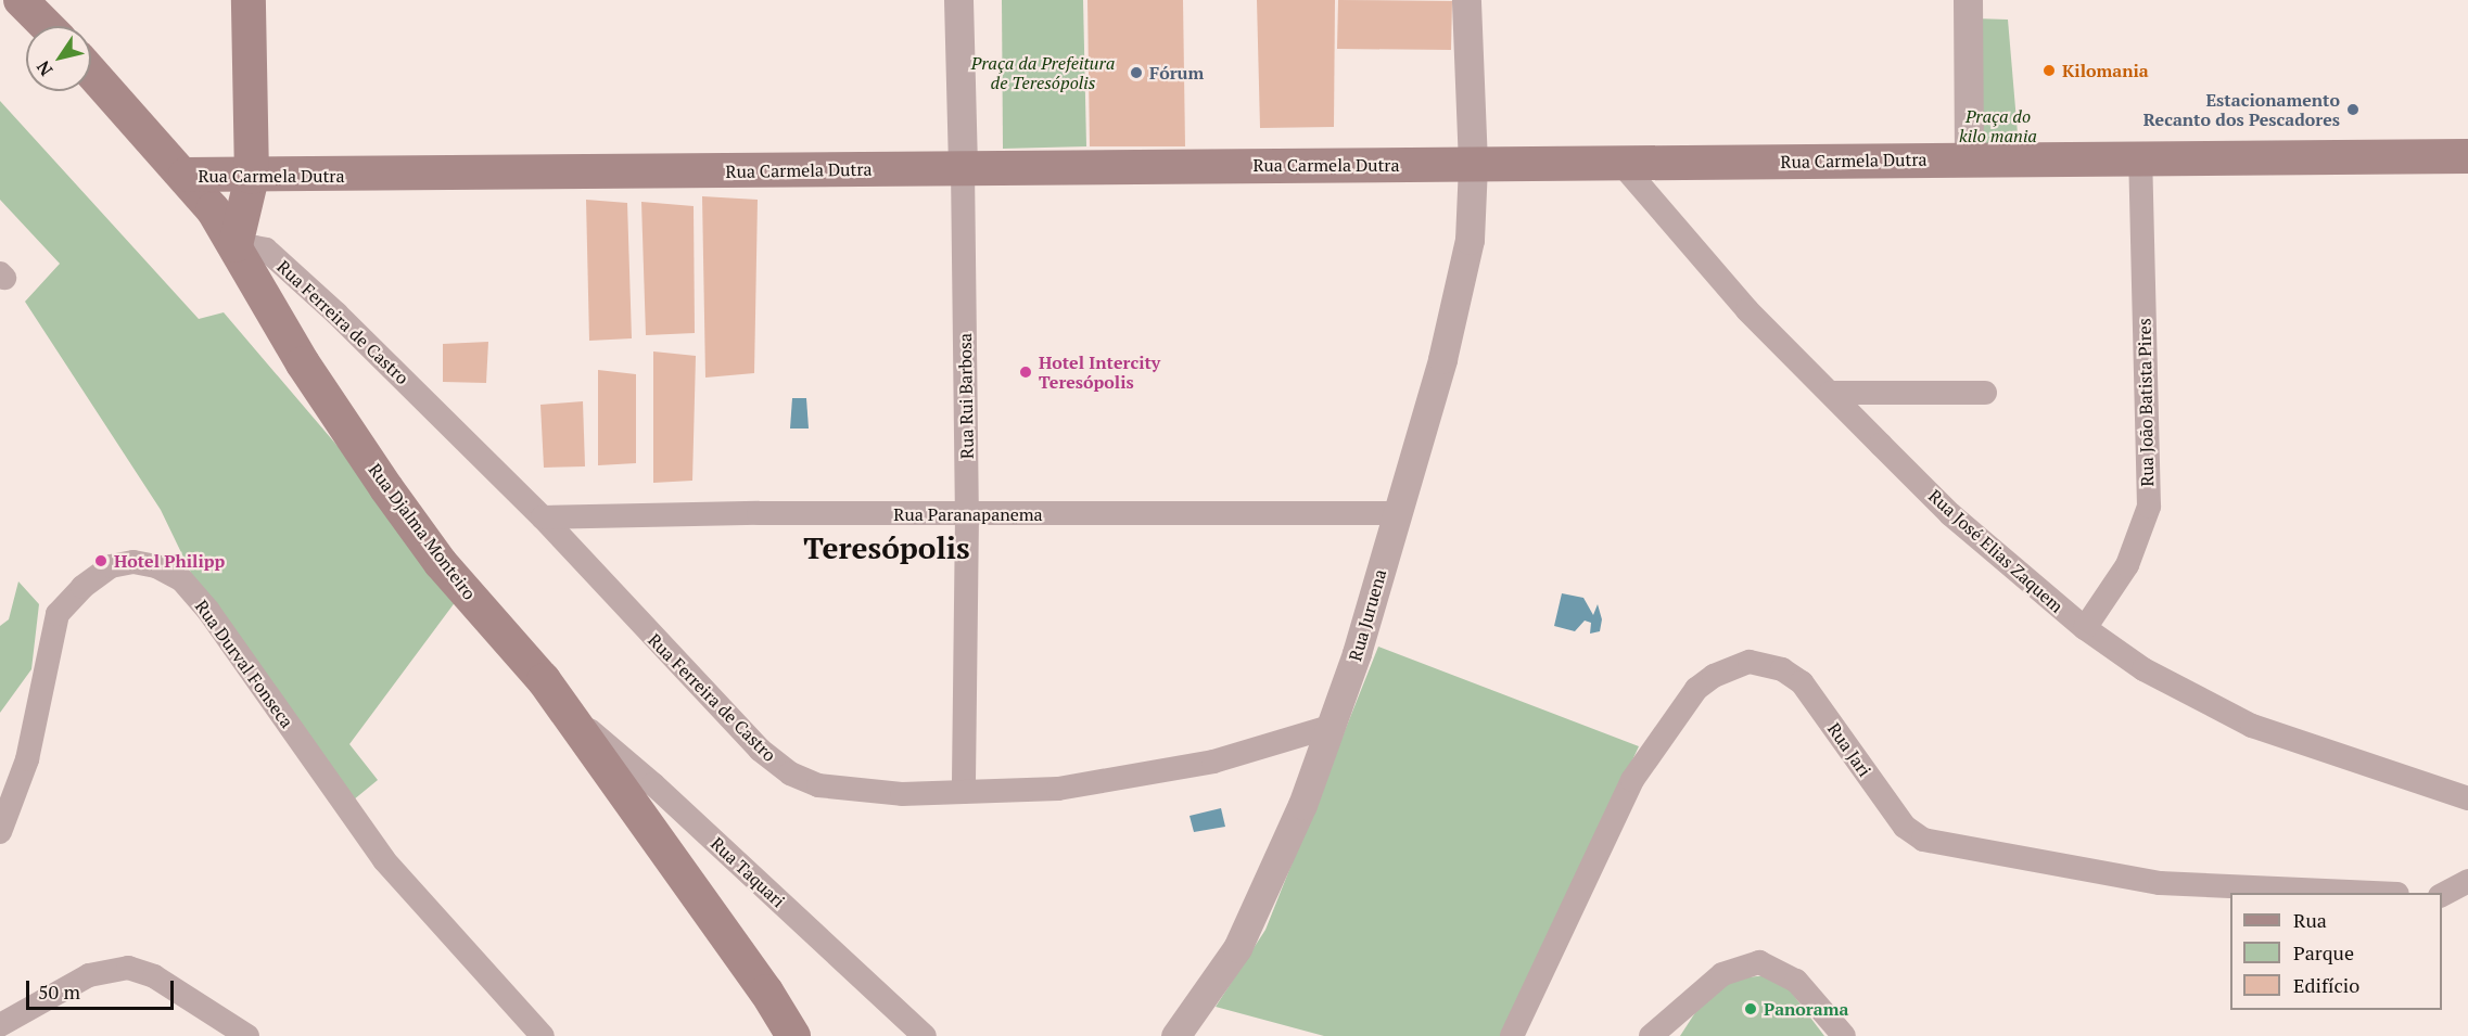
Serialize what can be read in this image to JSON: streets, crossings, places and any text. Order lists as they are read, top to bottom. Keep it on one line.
{"streets":{"main road":["Rua Carmela Dutra","Rua Djalma Monteiro"],"street":["Rua Ferreira de Castro","Rua Rui Barbosa","Rua João Batista Pires","Rua Paranapanema","Rua José Elias Zaquem","Rua Juruena","Rua Durval Fonseca","Rua Jari","Rua Taquari"]},"crossings":[["Rua Carmela Dutra","Rua Rui Barbosa"],["Rua Carmela Dutra","Rua João Batista Pires"],["Rua Carmela Dutra","Rua Djalma Monteiro"],["Rua Carmela Dutra","Rua José Elias Zaquem"],["Rua Carmela Dutra","Rua Juruena"],["Rua Ferreira de Castro","Rua Rui Barbosa"],["Rua Ferreira de Castro","Rua Paranapanema"],["Rua Ferreira de Castro","Rua Djalma Monteiro"],["Rua Ferreira de Castro","Rua Juruena"],["Rua Rui Barbosa","Rua Paranapanema"],["Rua João Batista Pires","Rua José Elias Zaquem"],["Rua Paranapanema","Rua Juruena"],["Rua Djalma Monteiro","Rua Taquari"]],"districts":["Teresópolis"],"parks":["Praça da Prefeitura de Teresópolis","Praça do kilo mania"],"places":["Kilomania","Fórum","Estacionamento Recanto dos Pescadores","Hotel Intercity Teresópolis","Hotel Philipp","Panorama"],"legend":["Rua","Parque","Edifício"],"scale_bar":"50 m","north":"bottom left"}
